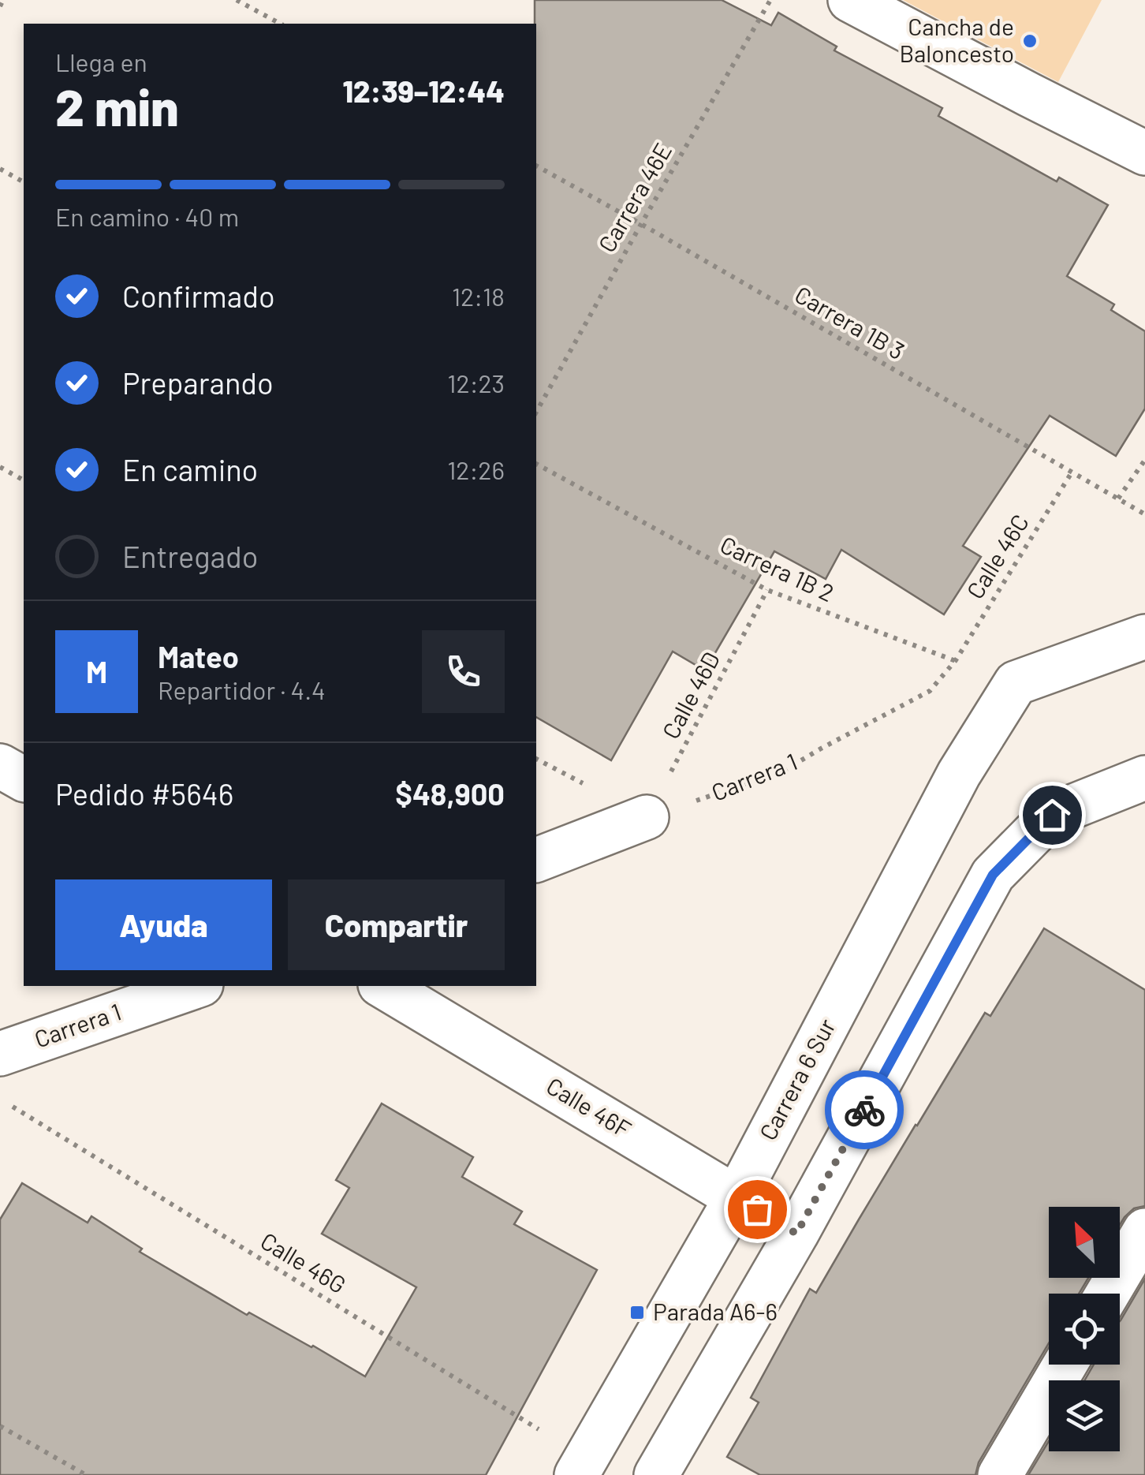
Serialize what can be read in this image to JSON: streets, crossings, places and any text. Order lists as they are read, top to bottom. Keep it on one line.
{"streets":{"street":["Carrera 1","Carrera 6 Sur","Calle 46F"],"path":["Carrera 46E","Carrera 1B 3","Calle 46C","Carrera 1B 2","Calle 46D","Calle 46G"]},"crossings":[["Carrera 46E","Carrera 1B 3"],["Carrera 1B 3","Calle 46C"],["Calle 46C","Carrera 1B 2"],["Calle 46C","Carrera 1"],["Carrera 1B 2","Calle 46D"],["Carrera 1B 2","Carrera 1"],["Carrera 1B 2","Carrera 6 Sur"],["Calle 46D","Carrera 1"],["Carrera 6 Sur","Calle 46F"],["Carrera 6 Sur","Calle 46G"]],"places":{"other":["Cancha de Baloncesto"],"transit":["Parada A6-6"]},"north":"top left","page":{"heading":["2 min","Llega en","12:39–12:44"],"panel":["Mateo","Repartidor · 4.4","Pedido #5646","$48,900"],"bar":"En camino · 40 m","list":[["Confirmado","12:18"],["Preparando","12:23"],["En camino","12:26"],"Entregado"],"round":"M","buttons":["Ayuda","Compartir"]}}
